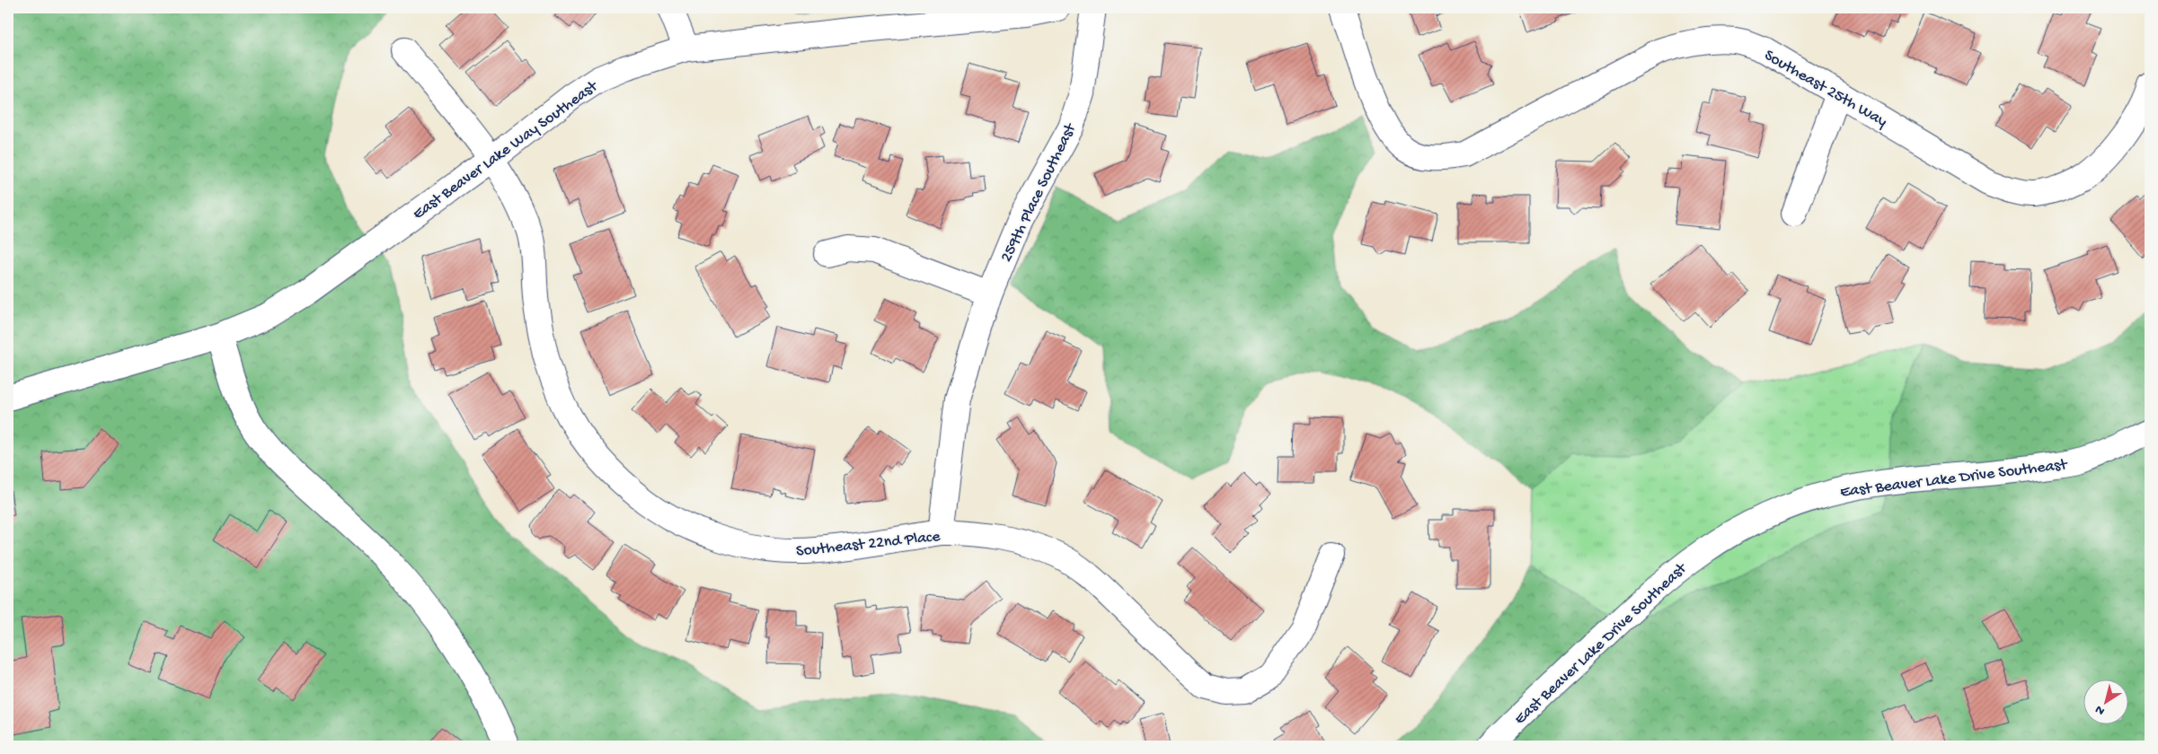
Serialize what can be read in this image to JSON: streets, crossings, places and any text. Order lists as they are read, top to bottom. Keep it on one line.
{"streets":{"street":["Southeast 25th Way","East Beaver Lake Way Southeast","259th Place Southeast","East Beaver Lake Drive Southeast","Southeast 22nd Place"]},"crossings":[["East Beaver Lake Way Southeast","Southeast 22nd Place"],["259th Place Southeast","Southeast 22nd Place"]],"north":"bottom left"}
